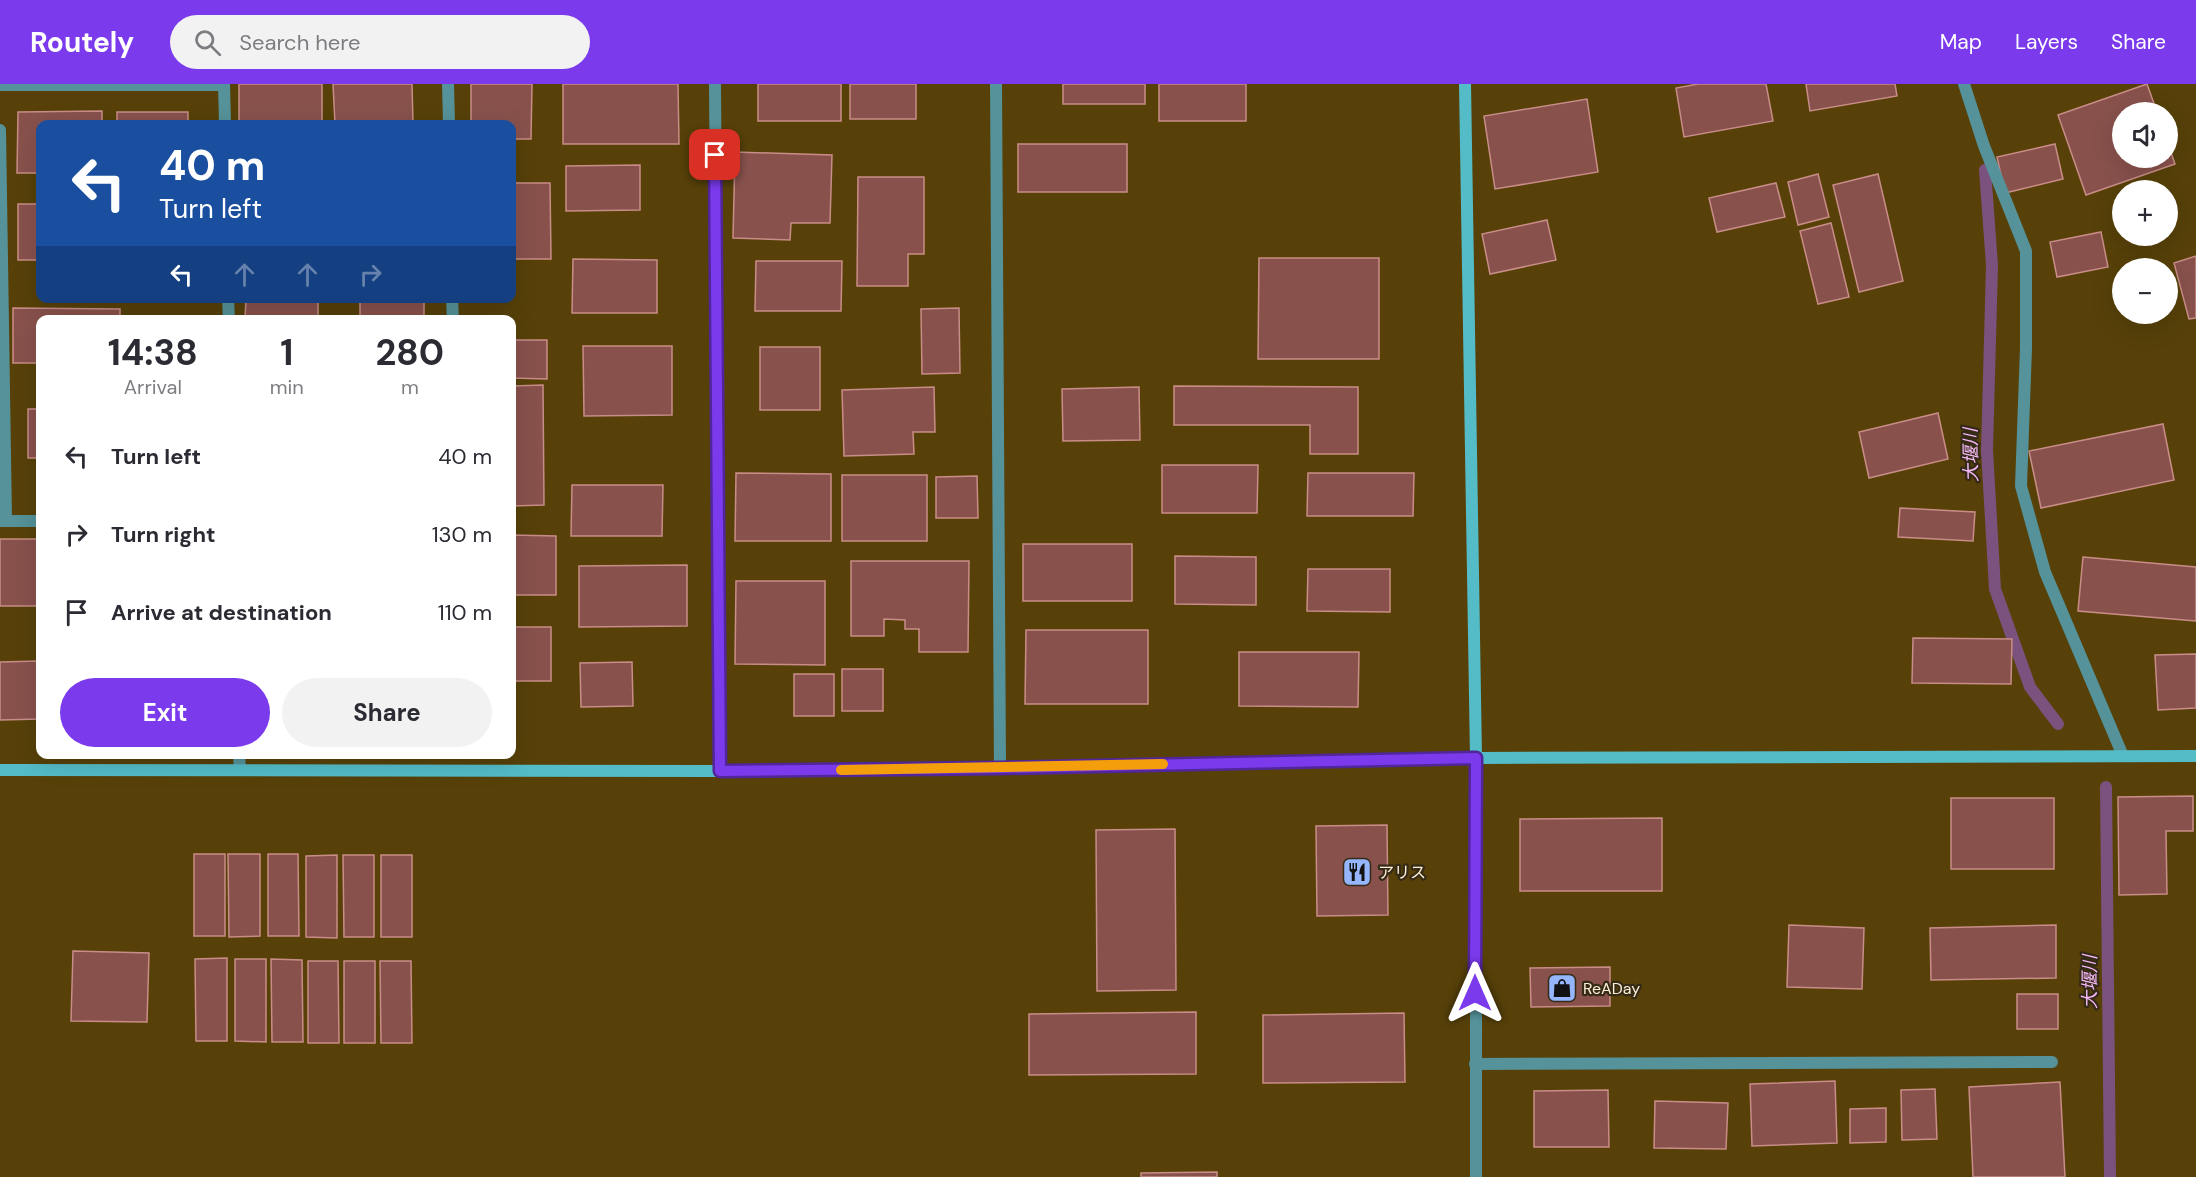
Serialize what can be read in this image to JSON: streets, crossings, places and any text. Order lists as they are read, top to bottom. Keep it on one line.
{"water":["大堰川"],"places":{"restaurant":["アリス"],"shop":["ReADay"]},"page":{"header":"Routely","search":"Search here","nav":["Map","Layers","Share"],"map_buttons":["+","−"],"turn":["40 m","Turn left"],"eta":["14:38","Arrival","1","min","280","m"],"list":[{"name":"Turn left","value":"40 m"},{"name":"Turn right","value":"130 m"},{"name":"Arrive at destination","value":"110 m"}],"buttons":["Exit","Share"]}}
